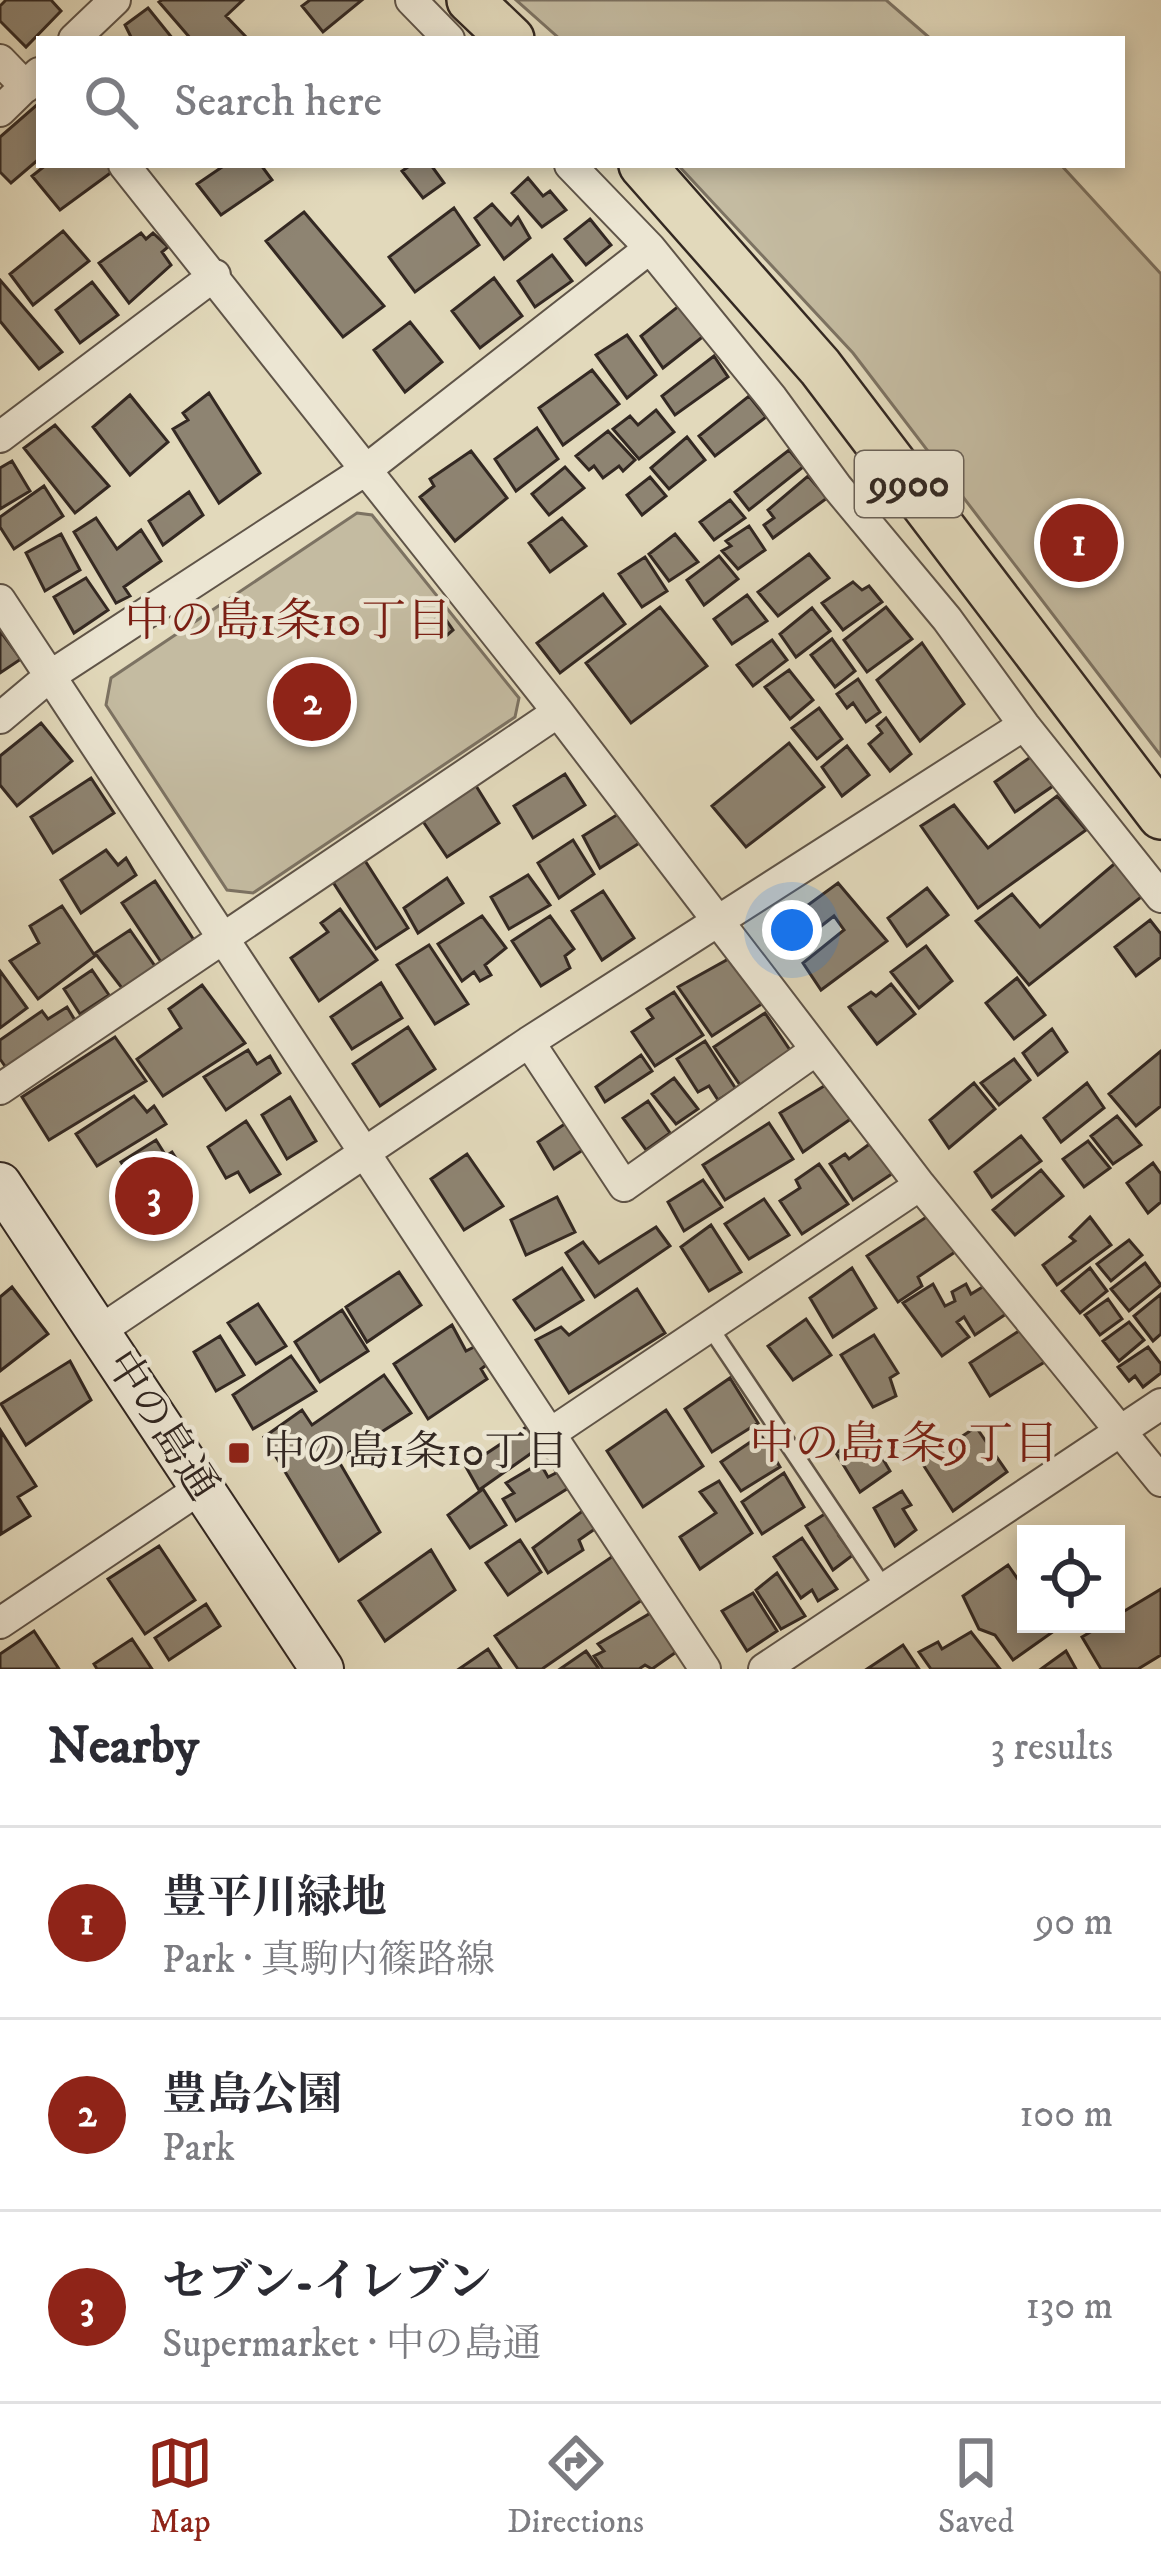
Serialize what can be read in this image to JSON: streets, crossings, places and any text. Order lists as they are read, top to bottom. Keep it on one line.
{"streets":{"main road":["9900"],"street":["中の島通"]},"districts":["中の島1条10丁目","中の島1条9丁目"],"places":{"transit":["中の島1条10丁目"]},"page":{"search":"Search here","pins":["1","2","3"],"heading":["Nearby","3 results"],"list":[{"mark":"1","name":"豊平川緑地","note":"Park · 真駒内篠路線","value":"90 m"},{"mark":"2","name":"豊島公園","note":"Park","value":"100 m"},{"mark":"3","name":"セブン-イレブン","note":"Supermarket · 中の島通","value":"130 m"}],"nav":["Map","Directions","Saved"]}}
